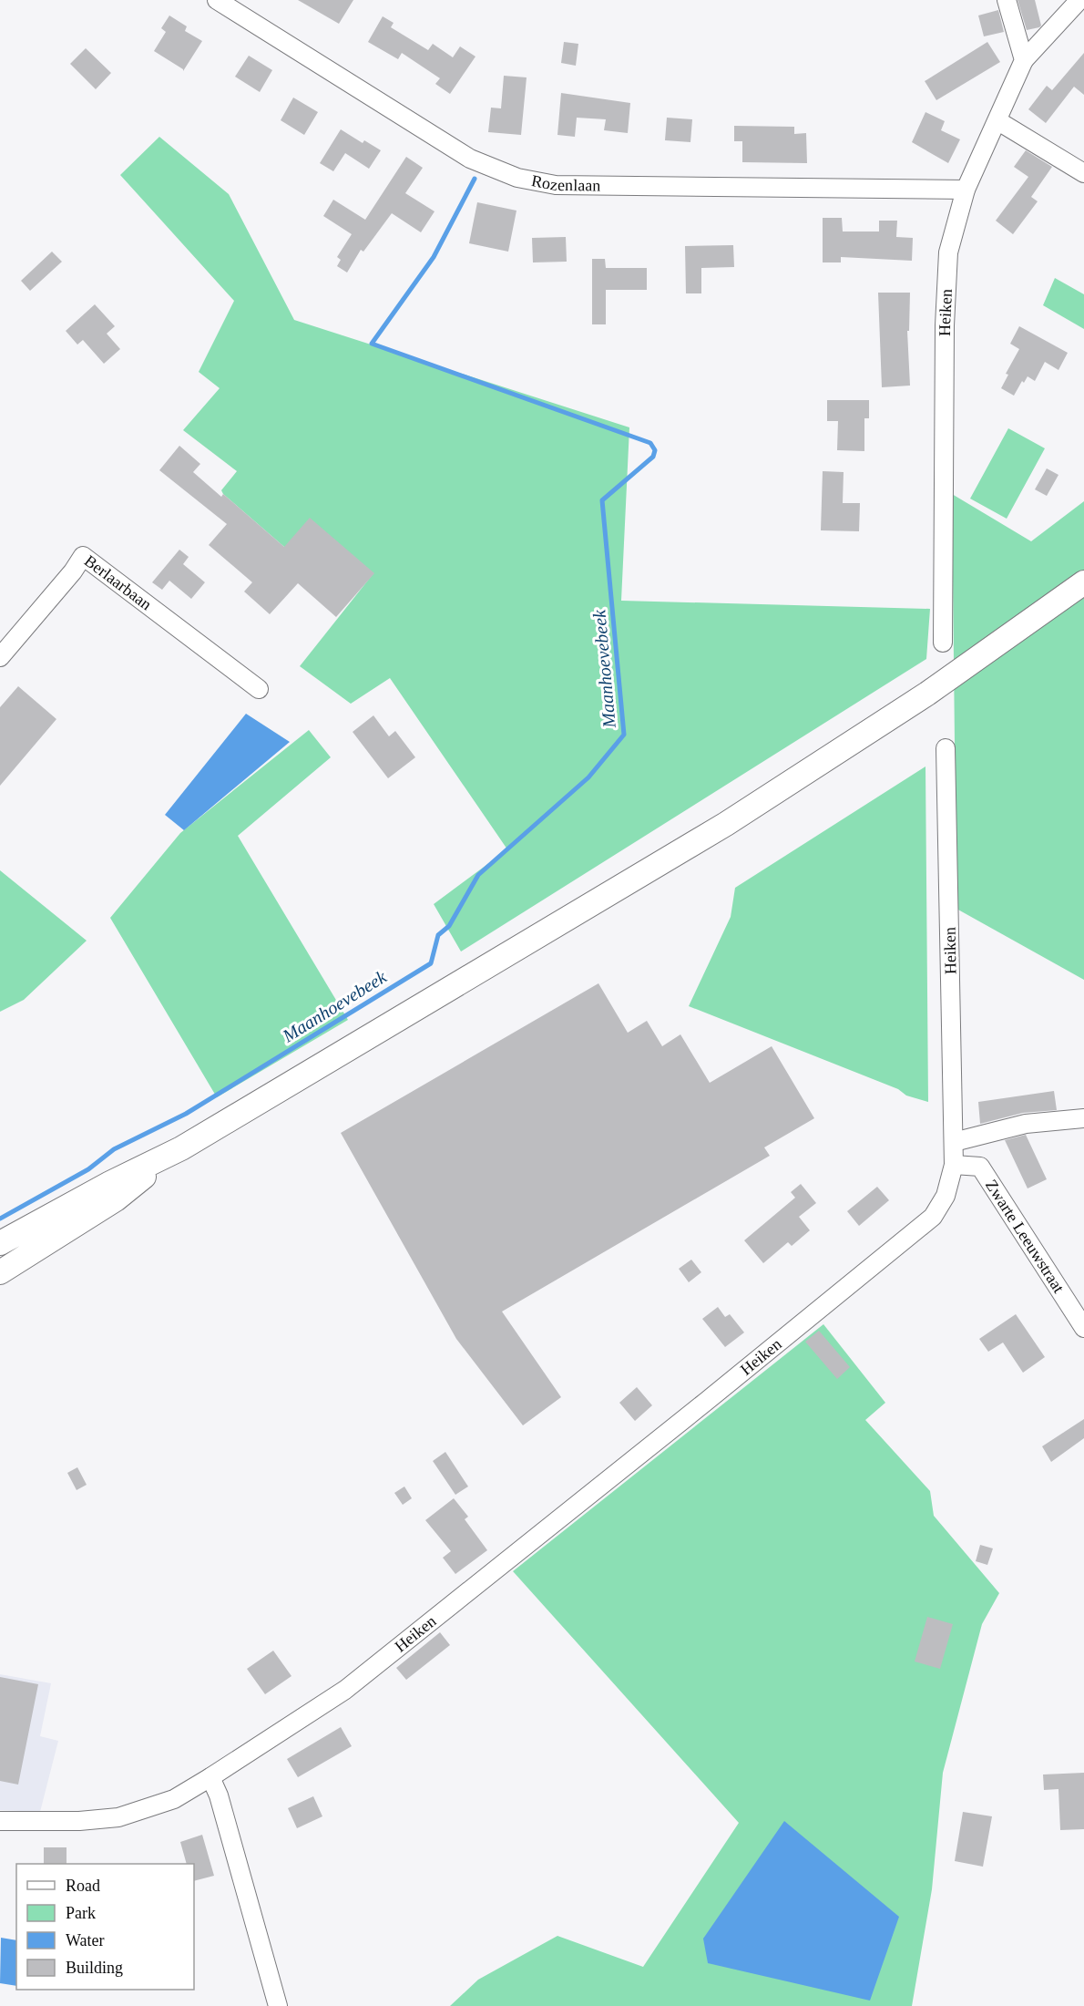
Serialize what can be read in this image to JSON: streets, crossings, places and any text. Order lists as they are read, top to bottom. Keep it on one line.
{"streets":{"street":["Rozenlaan","Heiken","Berlaarbaan","Zwarte Leeuwstraat"]},"crossings":[["Rozenlaan","Heiken"],["Heiken","Zwarte Leeuwstraat"]],"water":["Maanhoevebeek"],"legend":["Road","Park","Water","Building"]}
